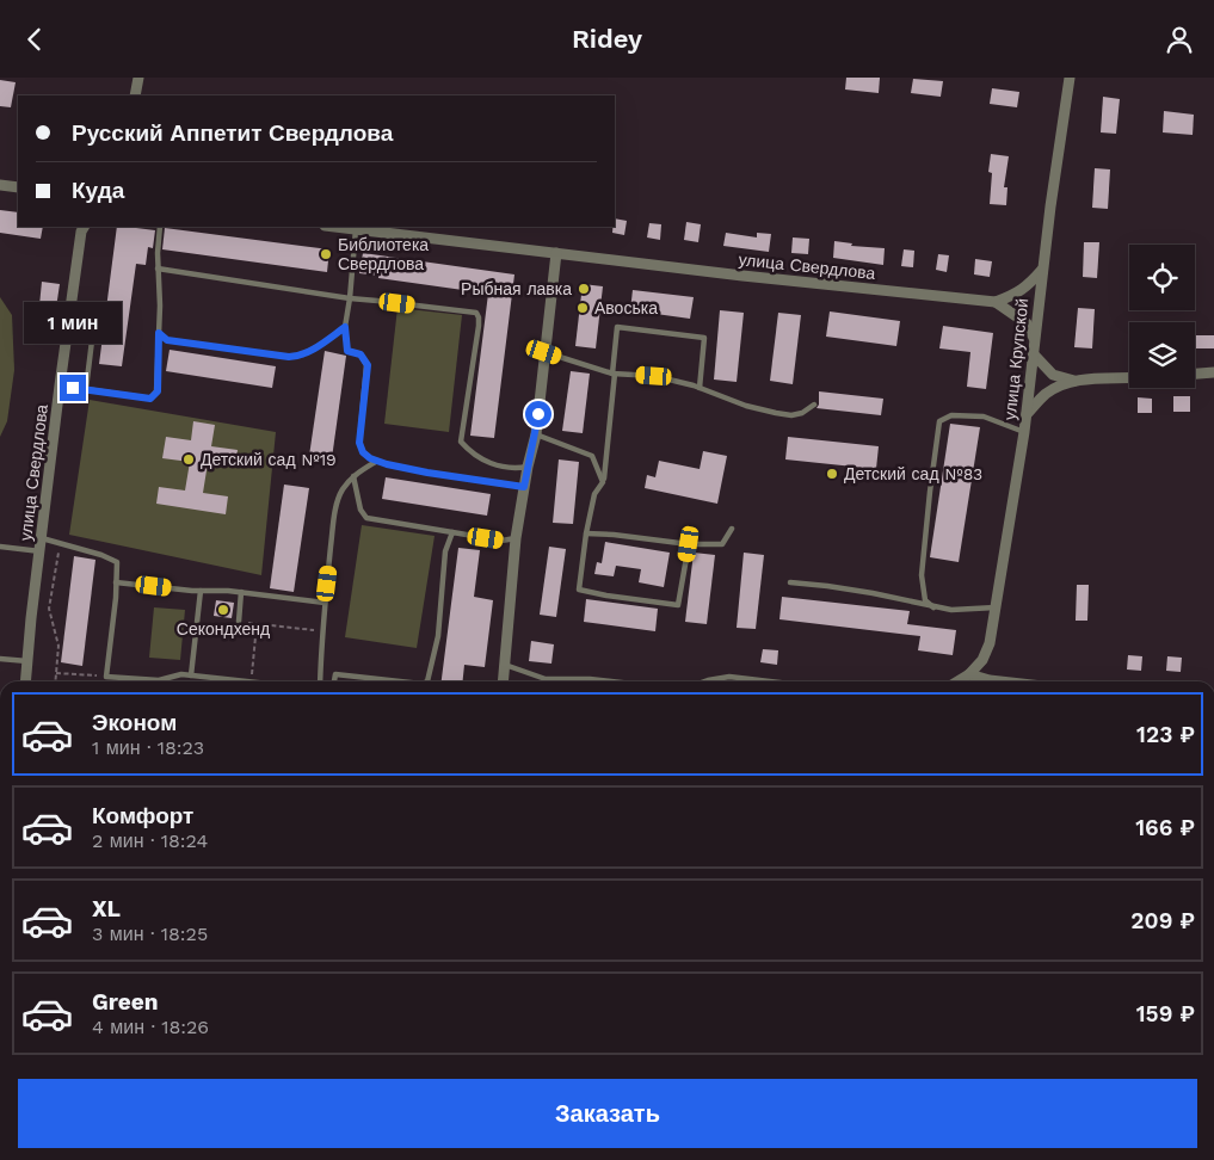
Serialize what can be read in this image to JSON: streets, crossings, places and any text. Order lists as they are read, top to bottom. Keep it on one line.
{"streets":{"street":["улица Свердлова","улица Крупской"]},"crossings":[["улица Свердлова","улица Крупской"]],"places":["Библиотека Свердлова","Рыбная лавка","Авоська","Детский сад №19","Детский сад №83","Секондхенд"],"page":{"header":"Ridey","banner":["Русский Аппетит Свердлова","Куда"],"bubble":"1 мин","list":[{"name":"Эконом","note":"1 мин · 18:23","value":"123 ₽"},{"name":"Комфорт","note":"2 мин · 18:24","value":"166 ₽"},{"name":"XL","note":"3 мин · 18:25","value":"209 ₽"},{"name":"Green","note":"4 мин · 18:26","value":"159 ₽"}],"buttons":"Заказать"}}
